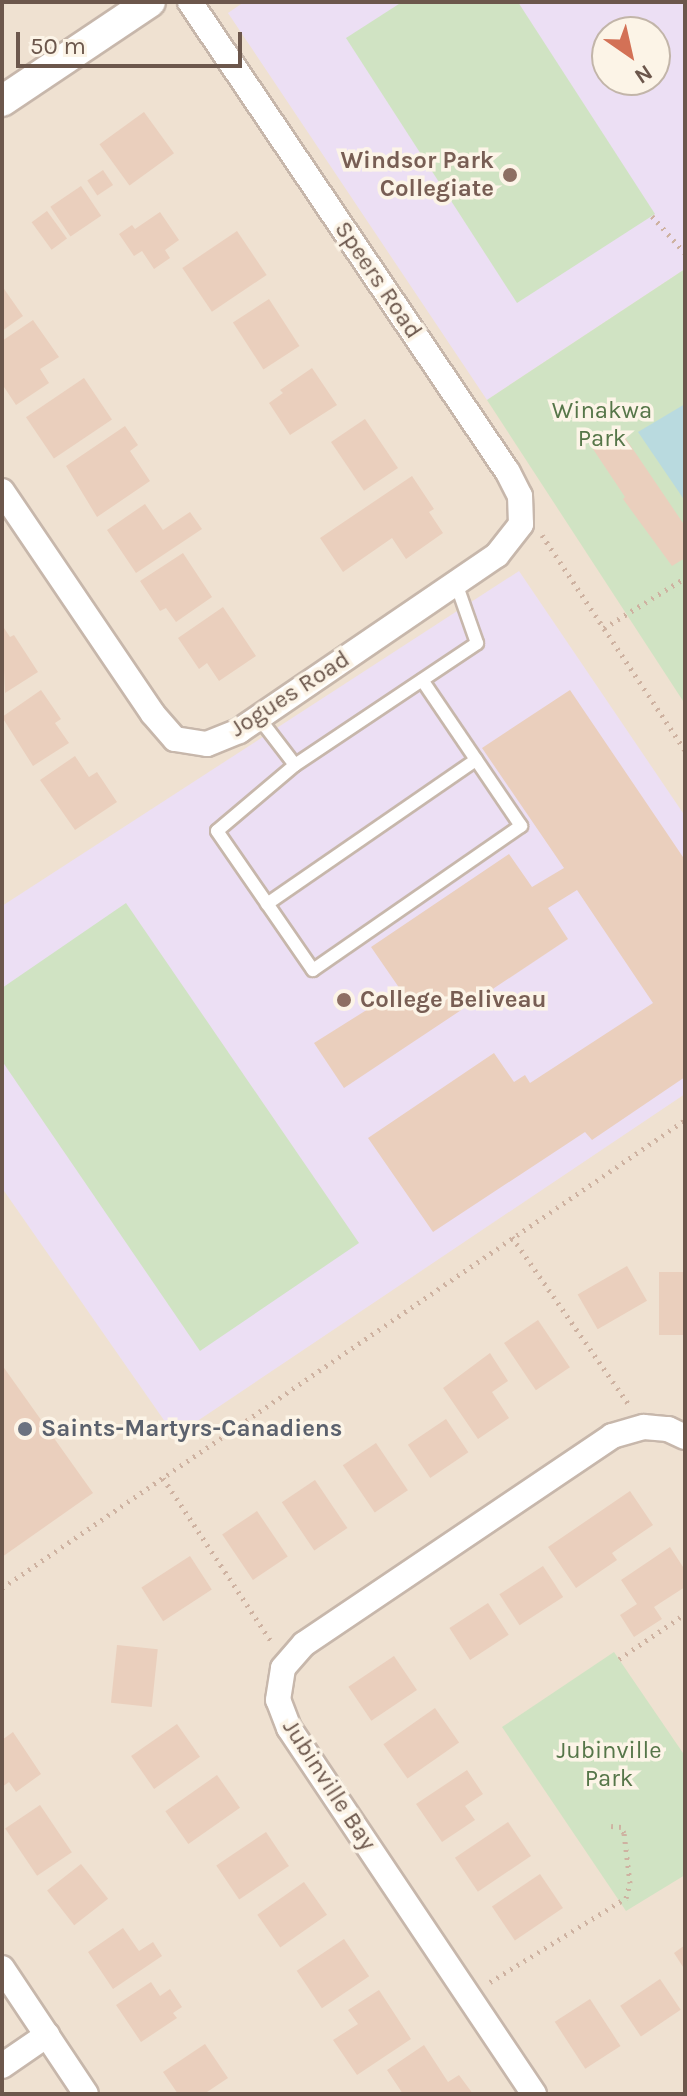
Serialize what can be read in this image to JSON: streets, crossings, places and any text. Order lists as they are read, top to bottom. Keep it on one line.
{"streets":{"street":["Speers Road","Jogues Road","Jubinville Bay"]},"crossings":[["Speers Road","Jogues Road"]],"parks":["Winakwa Park","Jubinville Park"],"places":["Windsor Park Collegiate","College Beliveau","Saints-Martyrs-Canadiens"],"scale_bar":"50 m","north":"bottom right"}
